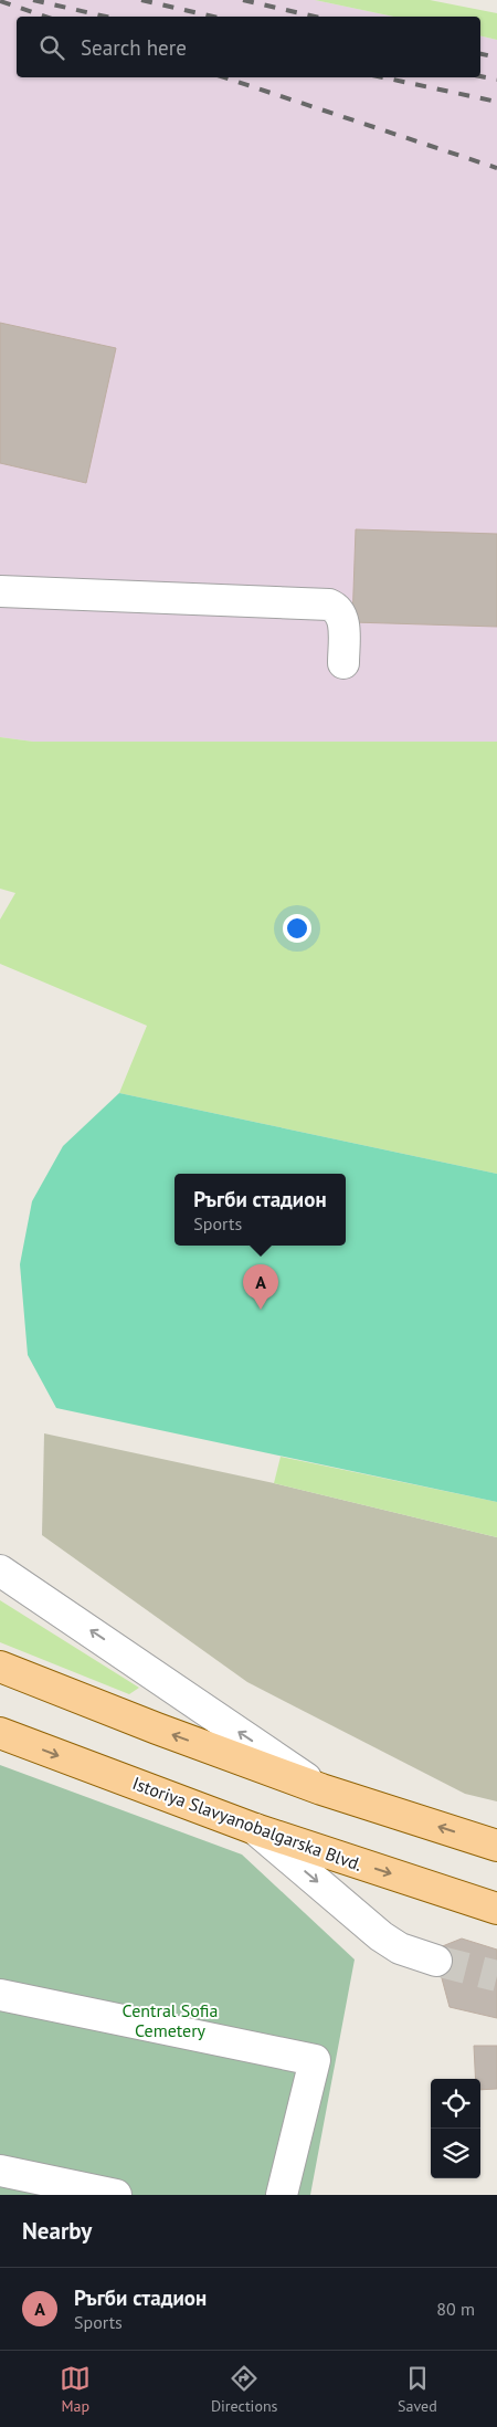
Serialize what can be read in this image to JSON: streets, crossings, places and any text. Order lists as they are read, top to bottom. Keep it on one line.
{"streets":{"main road":["Istoriya Slavyanobalgarska Blvd."]},"parks":["Central Sofia Cemetery"],"page":{"search":"Search here","popup":["Ръгби стадион","Sports"],"pins":"A","heading":"Nearby","list":[{"mark":"A","name":"Ръгби стадион","note":"Sports","value":"80 m"}],"nav":["Map","Directions","Saved"]}}
